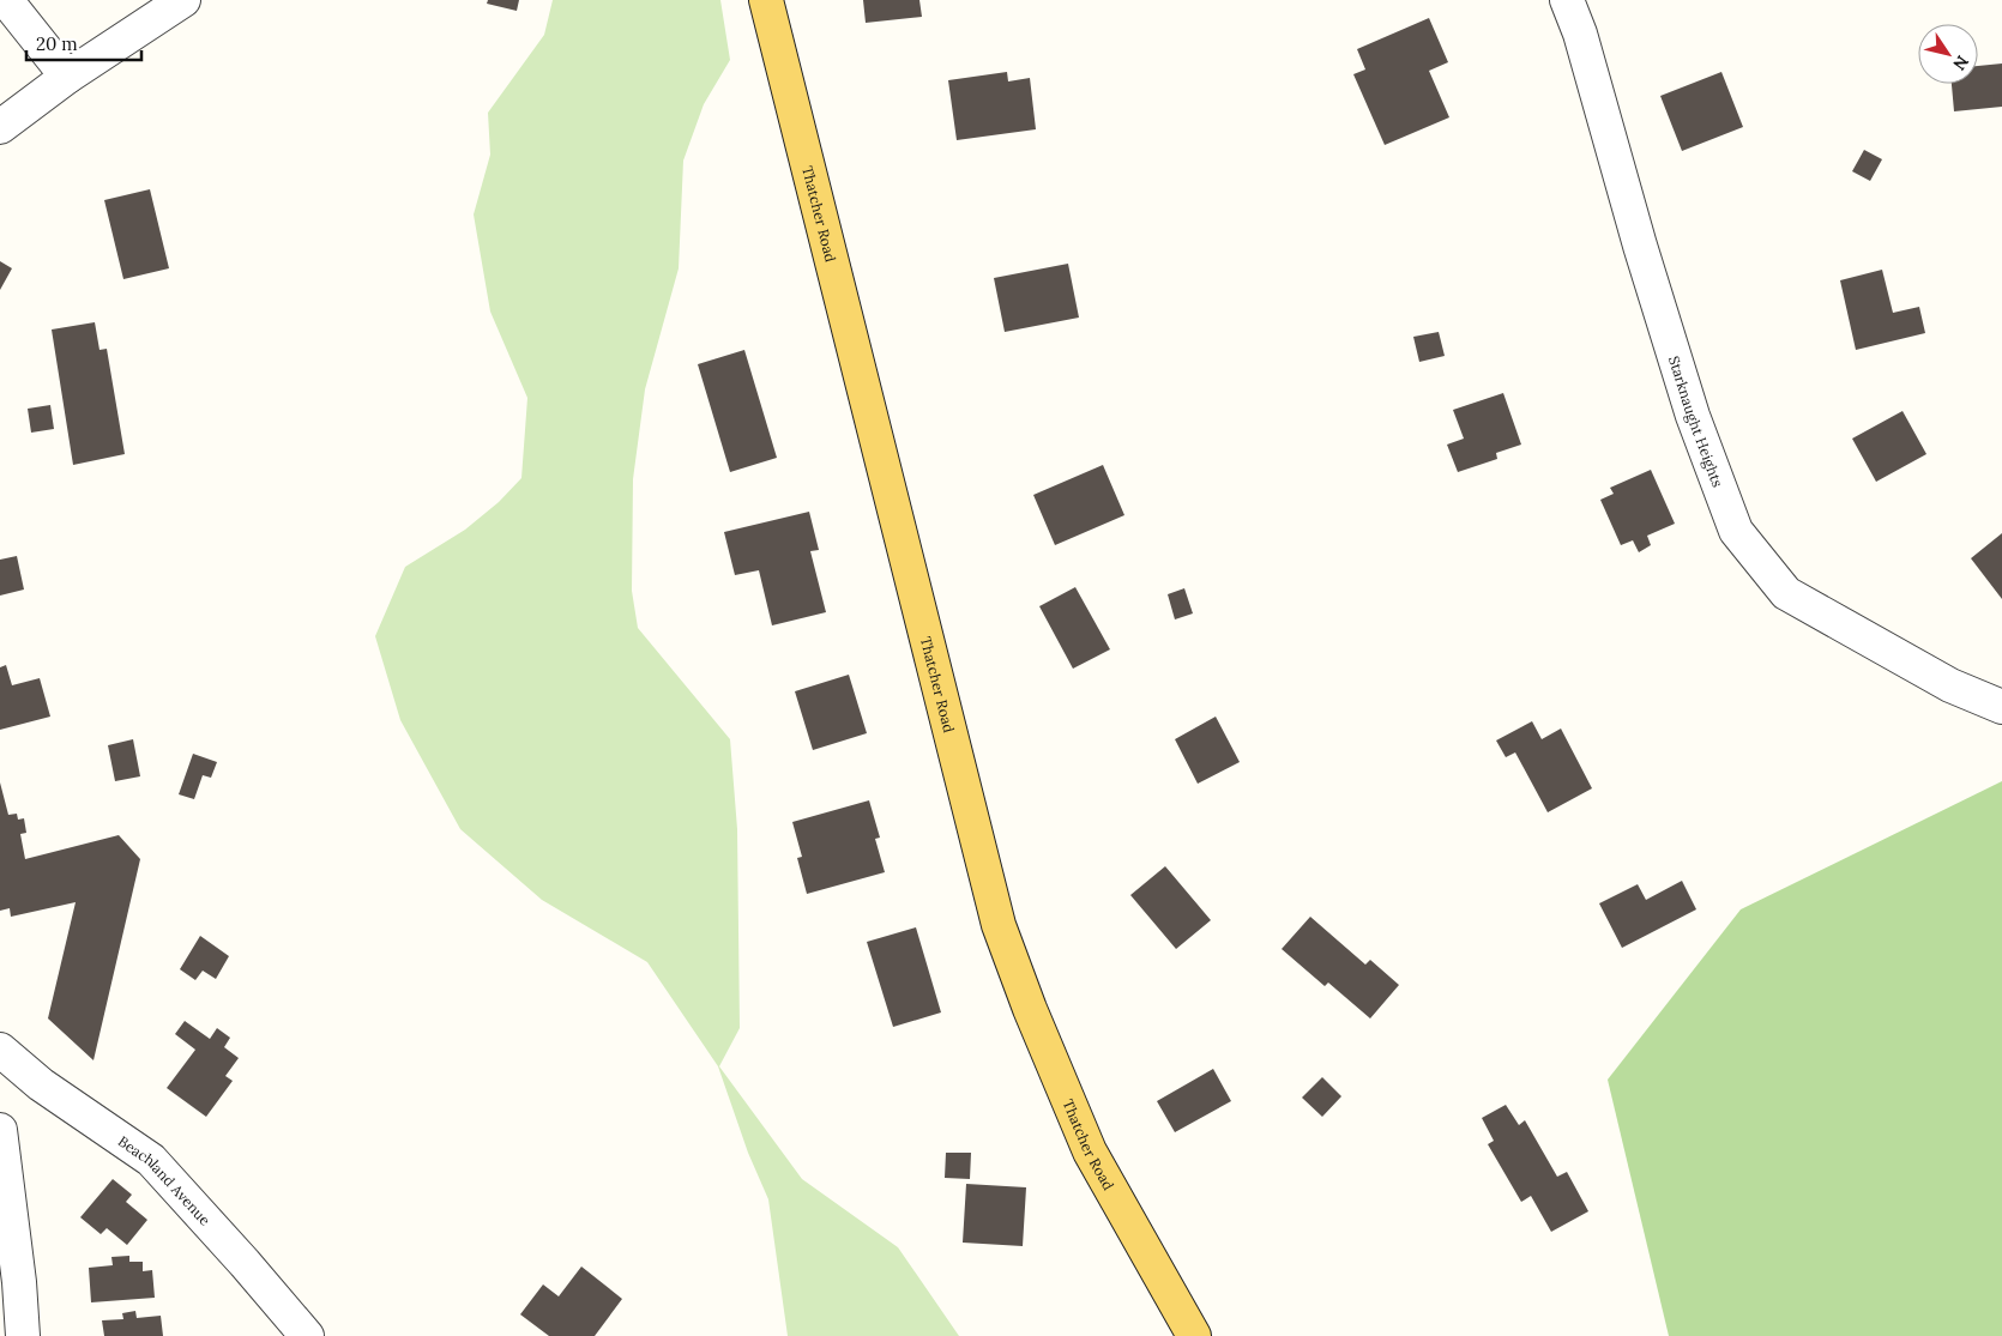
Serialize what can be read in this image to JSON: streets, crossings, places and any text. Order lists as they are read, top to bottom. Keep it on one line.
{"streets":{"main road":["Thatcher Road"],"street":["Starknaught Heights","Beachland Avenue"]},"scale_bar":"20 m","north":"bottom right"}
